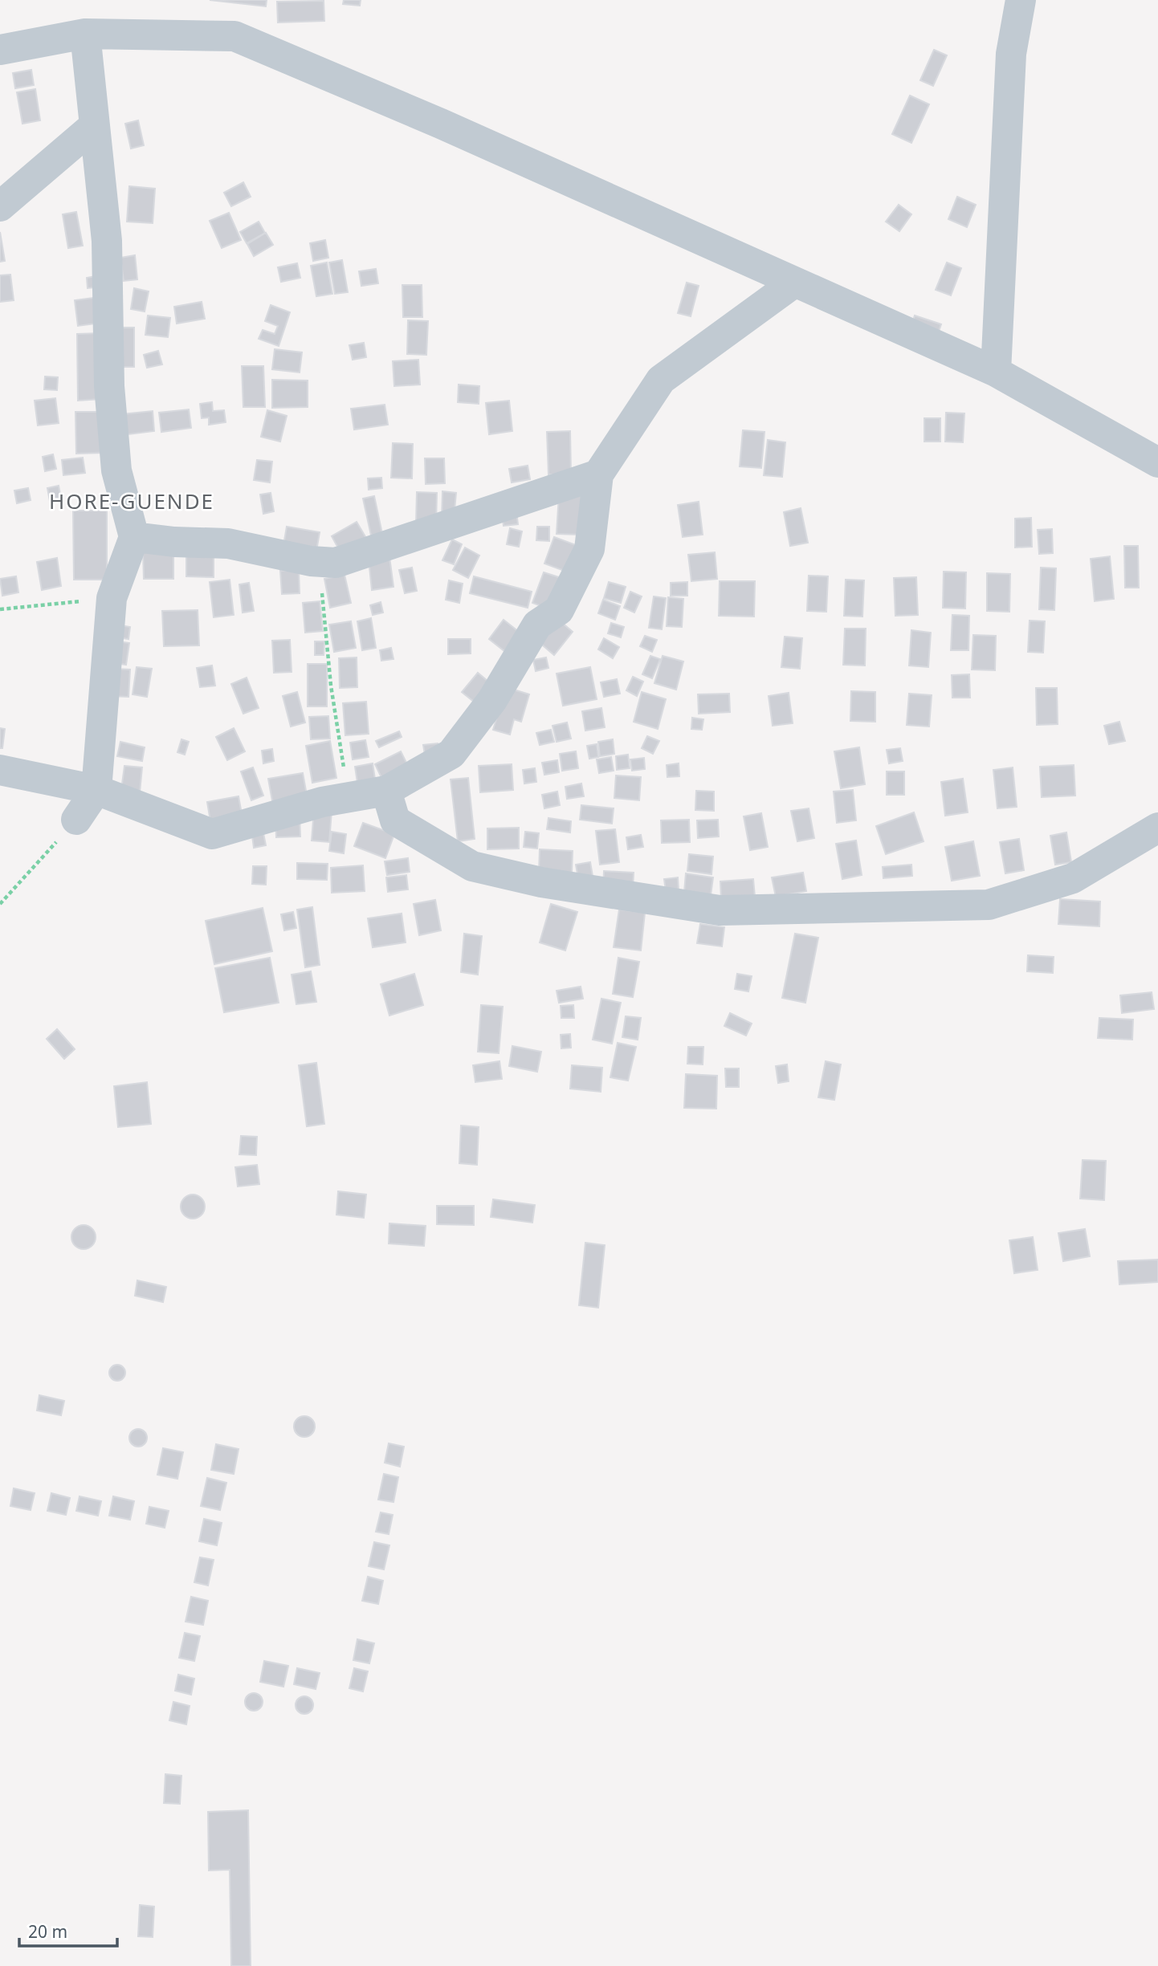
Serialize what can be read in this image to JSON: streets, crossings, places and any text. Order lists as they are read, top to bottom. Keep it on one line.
{"districts":["HORE-GUENDE"],"scale_bar":"20 m"}
